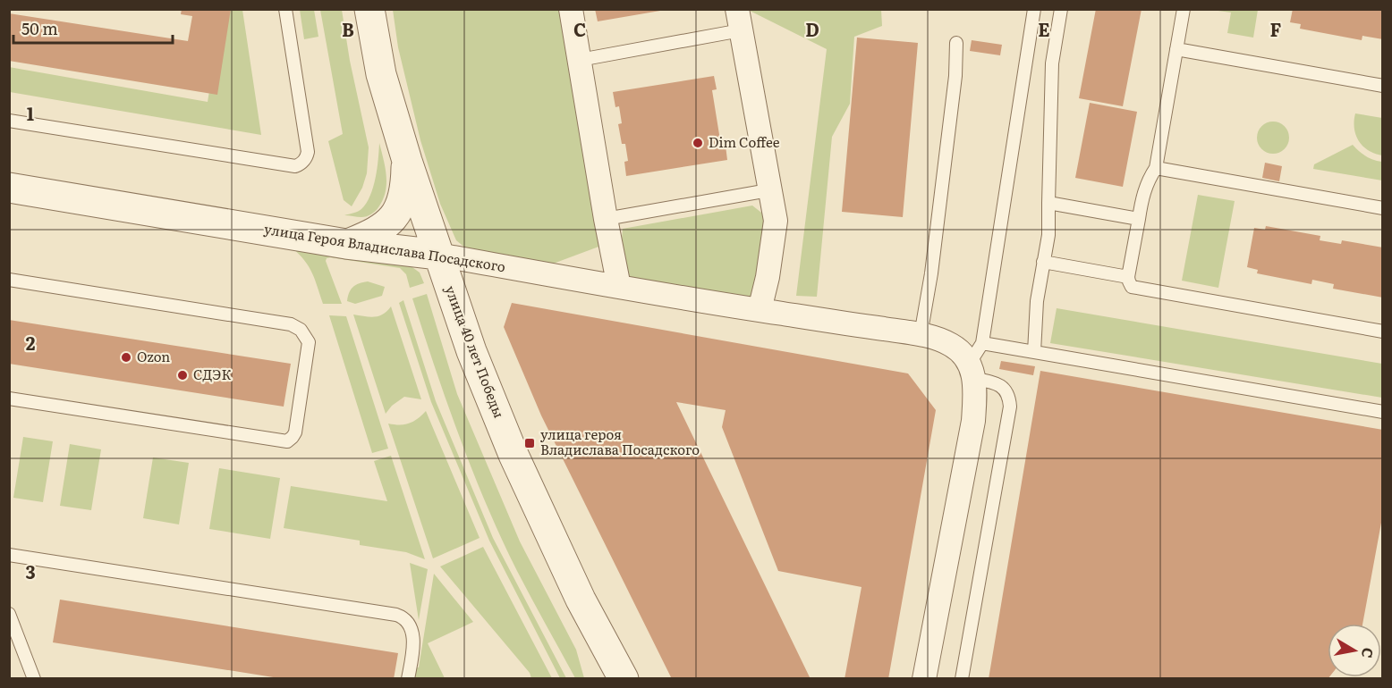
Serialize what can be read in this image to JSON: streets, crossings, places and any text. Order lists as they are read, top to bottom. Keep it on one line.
{"streets":{"street":["улица Героя Владислава Посадского","улица 40 лет Победы"]},"crossings":[["улица Героя Владислава Посадского","улица 40 лет Победы"]],"places":{"other":["Dim Coffee","Ozon","СДЭК"],"transit":["улица героя Владислава Посадского"]},"scale_bar":"50 m","north":"right","grid":{"columns":["B","C","D","E","F"],"rows":["1","2","3"]}}
